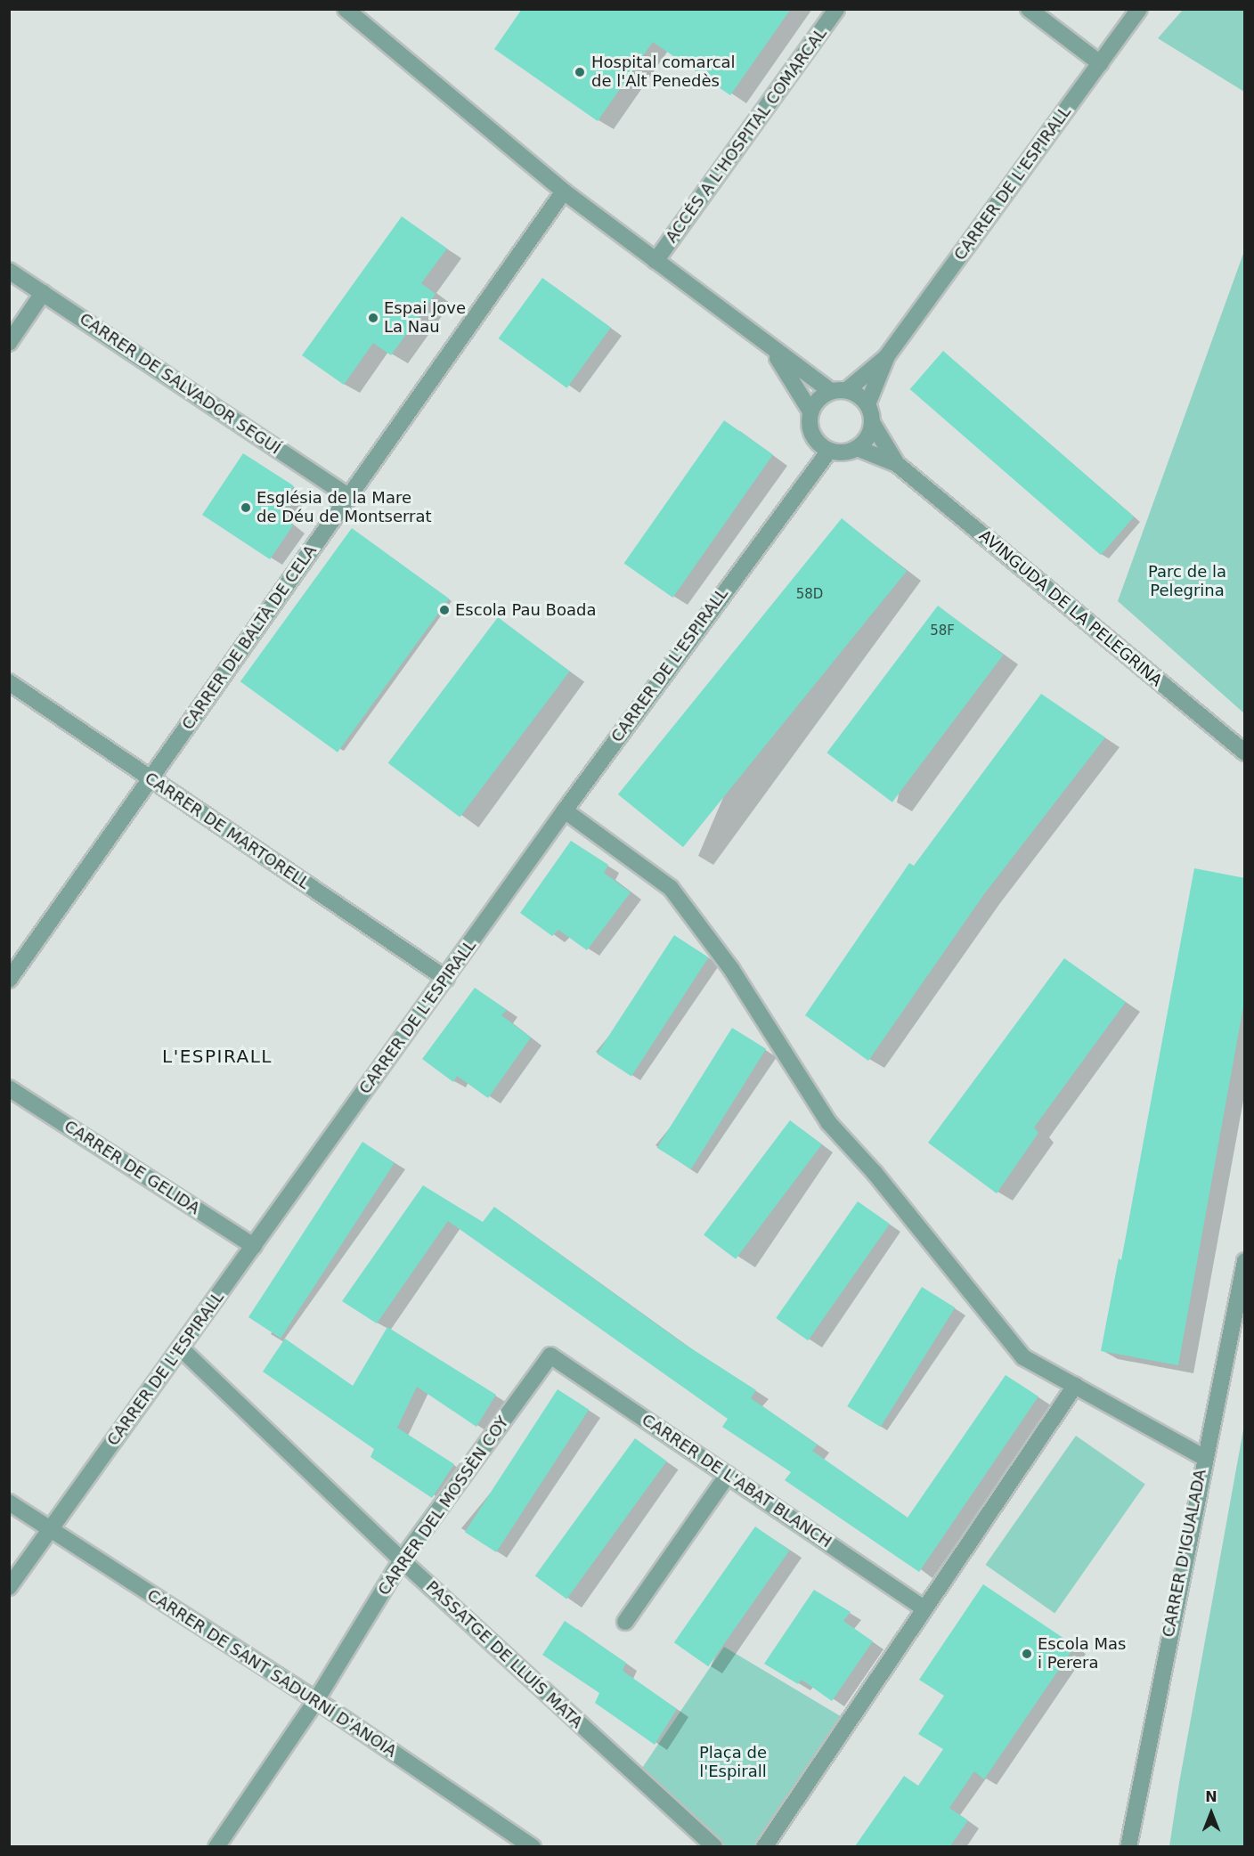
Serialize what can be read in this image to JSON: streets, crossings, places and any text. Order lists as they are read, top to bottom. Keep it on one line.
{"streets":{"street":["ACCÉS A L'HOSPITAL COMARCAL","CARRER DE L'ESPIRALL","CARRER DE SALVADOR SEGUÍ","AVINGUDA DE LA PELEGRINA","CARRER DE BALTÀ DE CELA","CARRER DE MARTORELL","CARRER DE GELIDA","CARRER DE L'ABAT BLANCH","CARRER DEL MOSSÈN COY","CARRER D'IGUALADA","PASSATGE DE LLUÍS MATA","CARRER DE SANT SADURNÍ D'ANOIA"]},"crossings":[["CARRER DE L'ESPIRALL","AVINGUDA DE LA PELEGRINA"],["CARRER DE L'ESPIRALL","CARRER DE MARTORELL"],["CARRER DE L'ESPIRALL","CARRER DE GELIDA"],["CARRER DE L'ESPIRALL","PASSATGE DE LLUÍS MATA"],["CARRER DE L'ESPIRALL","CARRER DE SANT SADURNÍ D'ANOIA"],["CARRER DE SALVADOR SEGUÍ","CARRER DE BALTÀ DE CELA"],["CARRER DE BALTÀ DE CELA","CARRER DE MARTORELL"],["CARRER DE L'ABAT BLANCH","CARRER DEL MOSSÈN COY"],["CARRER DEL MOSSÈN COY","PASSATGE DE LLUÍS MATA"],["CARRER DEL MOSSÈN COY","CARRER DE SANT SADURNÍ D'ANOIA"]],"districts":["L'ESPIRALL"],"parks":["Parc de la Pelegrina","Plaça de l'Espirall"],"places":["Hospital comarcal de l'Alt Penedès","Espai Jove La Nau","Església de la Mare de Déu de Montserrat","Escola Pau Boada","Escola Mas i Perera"],"house_numbers":["58D","58F"],"north":"top"}
